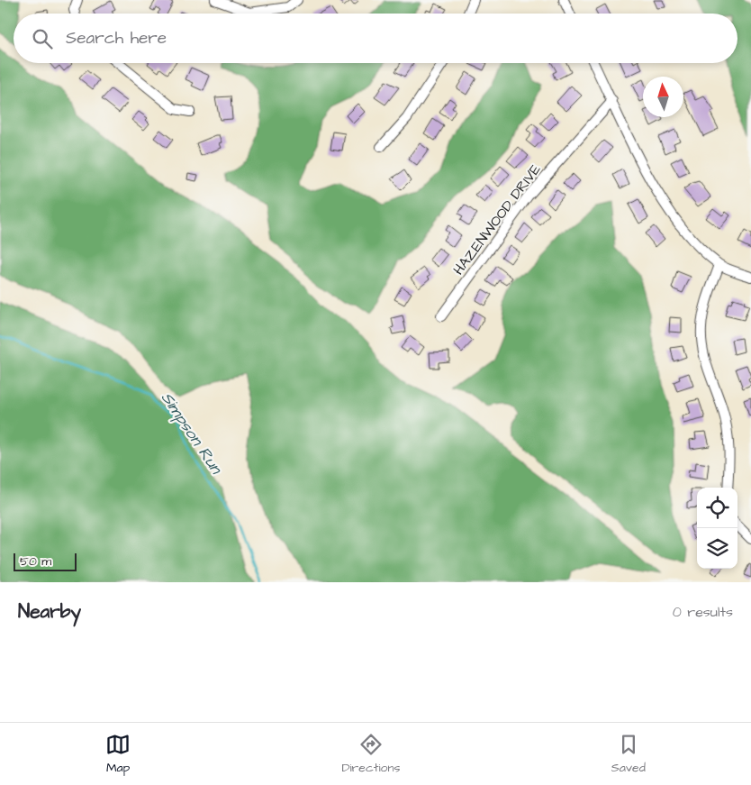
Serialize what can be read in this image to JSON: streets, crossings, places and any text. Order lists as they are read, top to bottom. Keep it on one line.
{"streets":{"street":["HAZENWOOD DRIVE"]},"water":["Simpson Run"],"scale_bar":"50 m","north":"top","page":{"search":"Search here","scale":"50 m","heading":["Nearby","0 results"],"nav":["Map","Directions","Saved"]}}
